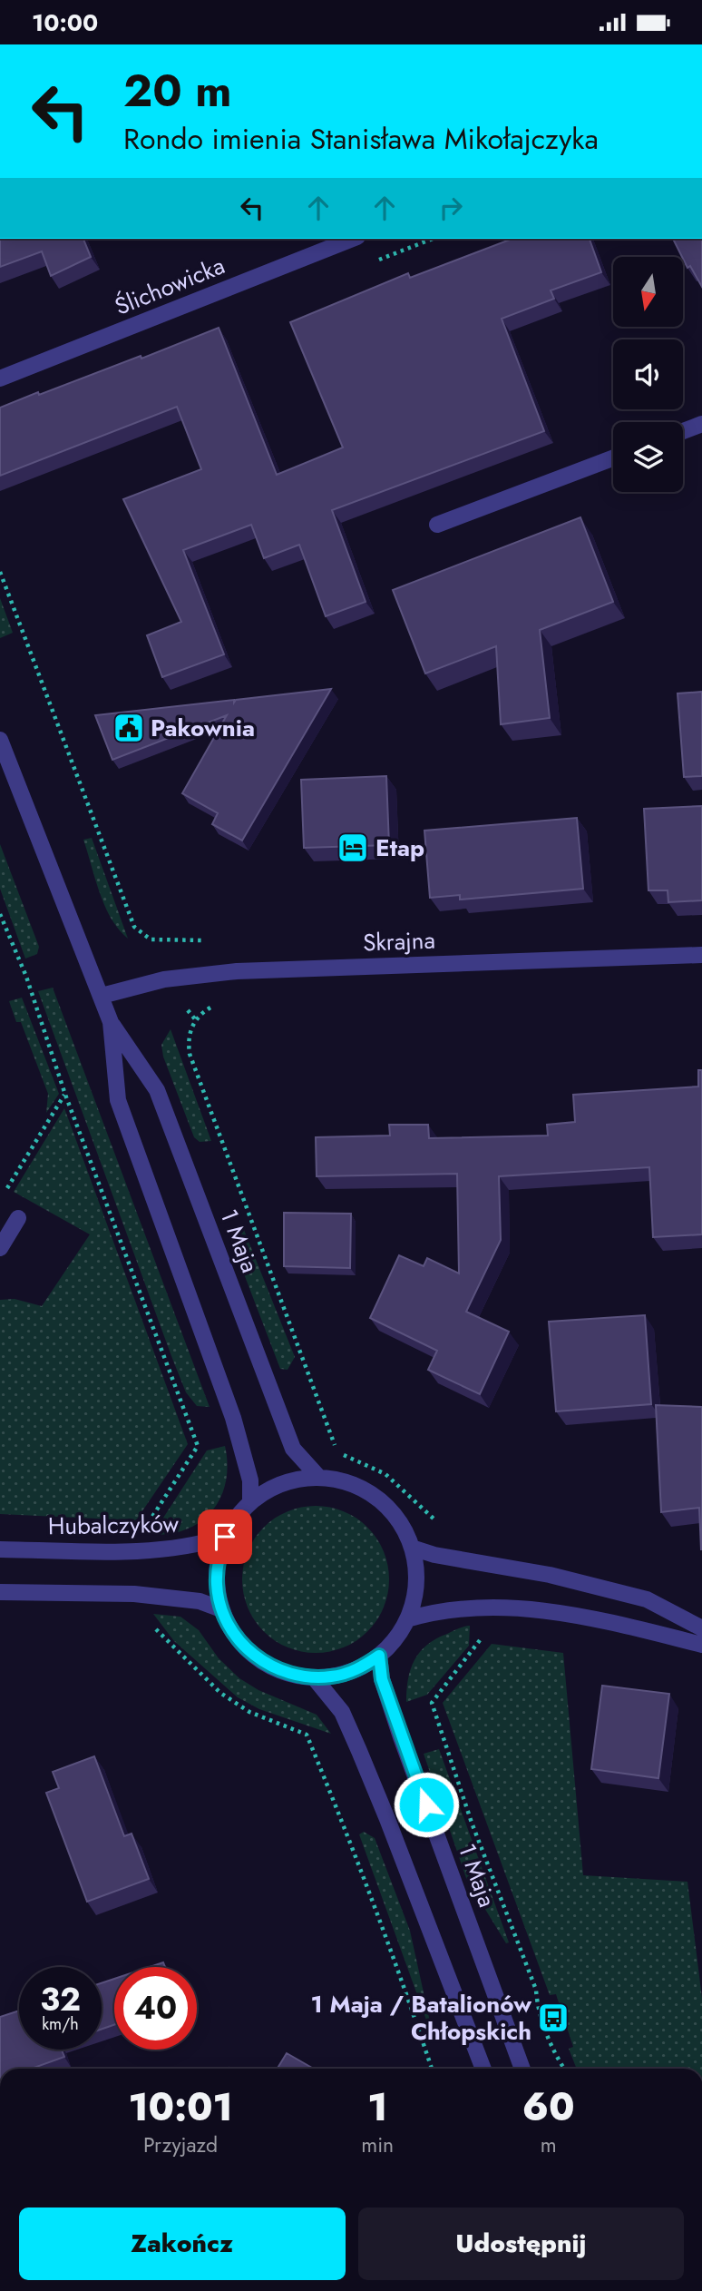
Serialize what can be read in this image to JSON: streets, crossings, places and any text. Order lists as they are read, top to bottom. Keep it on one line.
{"streets":{"street":["Ślichowicka","Skrajna","1 Maja","Hubalczyków"]},"crossings":[["Skrajna","1 Maja"],["1 Maja","Hubalczyków"]],"places":{"public building":["Pakownia"],"hotel":["Etap"],"bus stop":["1 Maja / Batalionów Chłopskich"]},"north":"bottom","page":{"status":"10:00","turn":["20 m","Rondo imienia Stanisława Mikołajczyka"],"speed":"32 km/h","limit":"40","eta":["10:01","Przyjazd","1","min","60","m"],"buttons":["Zakończ","Udostępnij"]}}
